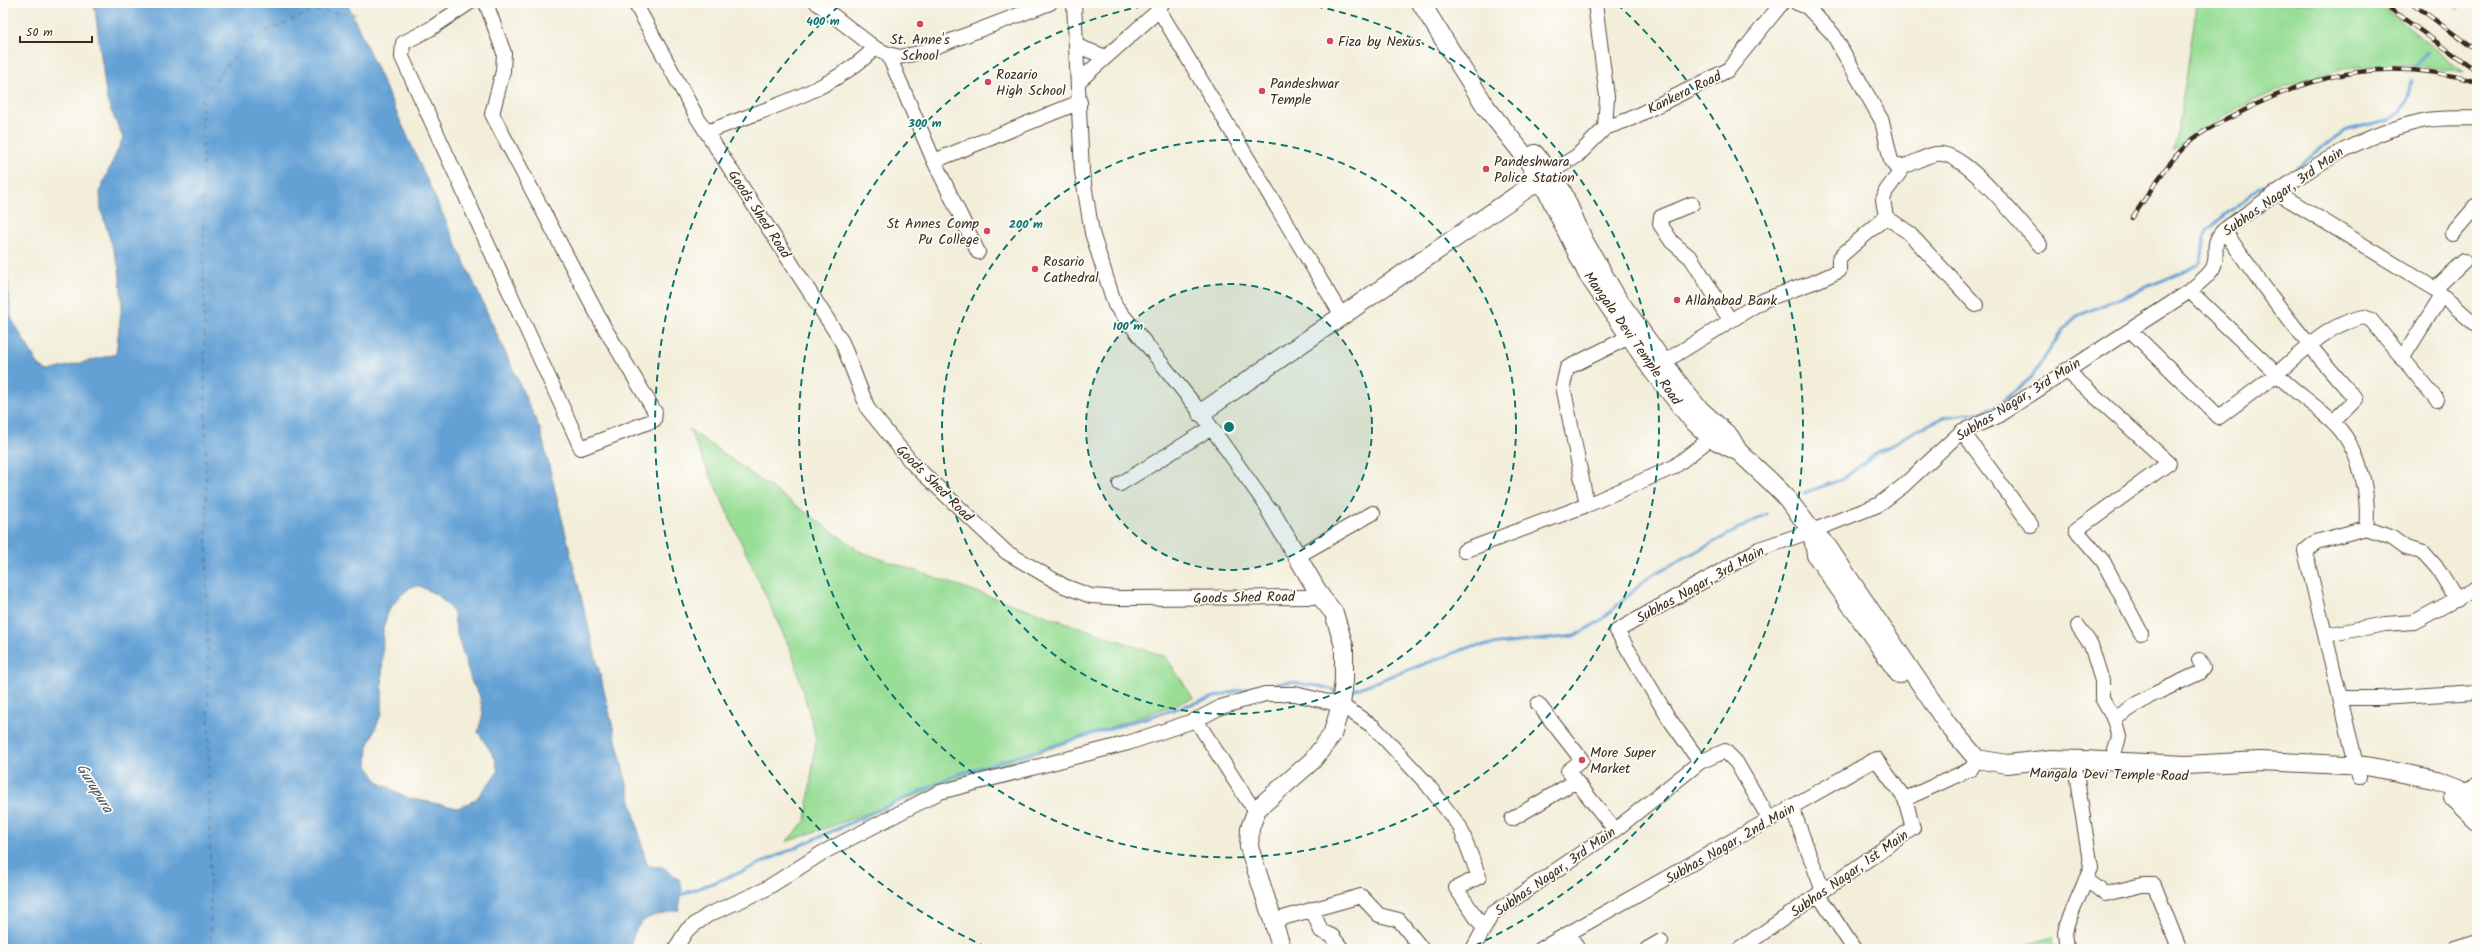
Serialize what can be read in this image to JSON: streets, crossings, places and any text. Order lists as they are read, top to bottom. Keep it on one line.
{"streets":{"main road":["Mangala Devi Temple Road"],"street":["Kankera Road","Subhas Nagar, 3rd Main","Goods Shed Road","Subhas Nagar, 2nd Main","Subhas Nagar, 1st Main"]},"crossings":[["Subhas Nagar, 3rd Main","Mangala Devi Temple Road"],["Subhas Nagar, 2nd Main","Subhas Nagar, 1st Main"]],"water":["Gurupura"],"places":["St. Anne's School","Fiza by Nexus","Rozario High School","Pandeshwar Temple","Pandeshwara Police Station","St Annes Comp Pu College","Rosario Cathedral","Allahabad Bank","More Super Market"],"scale_bar":"50 m","rings":["400 m","300 m","200 m","100 m"]}
